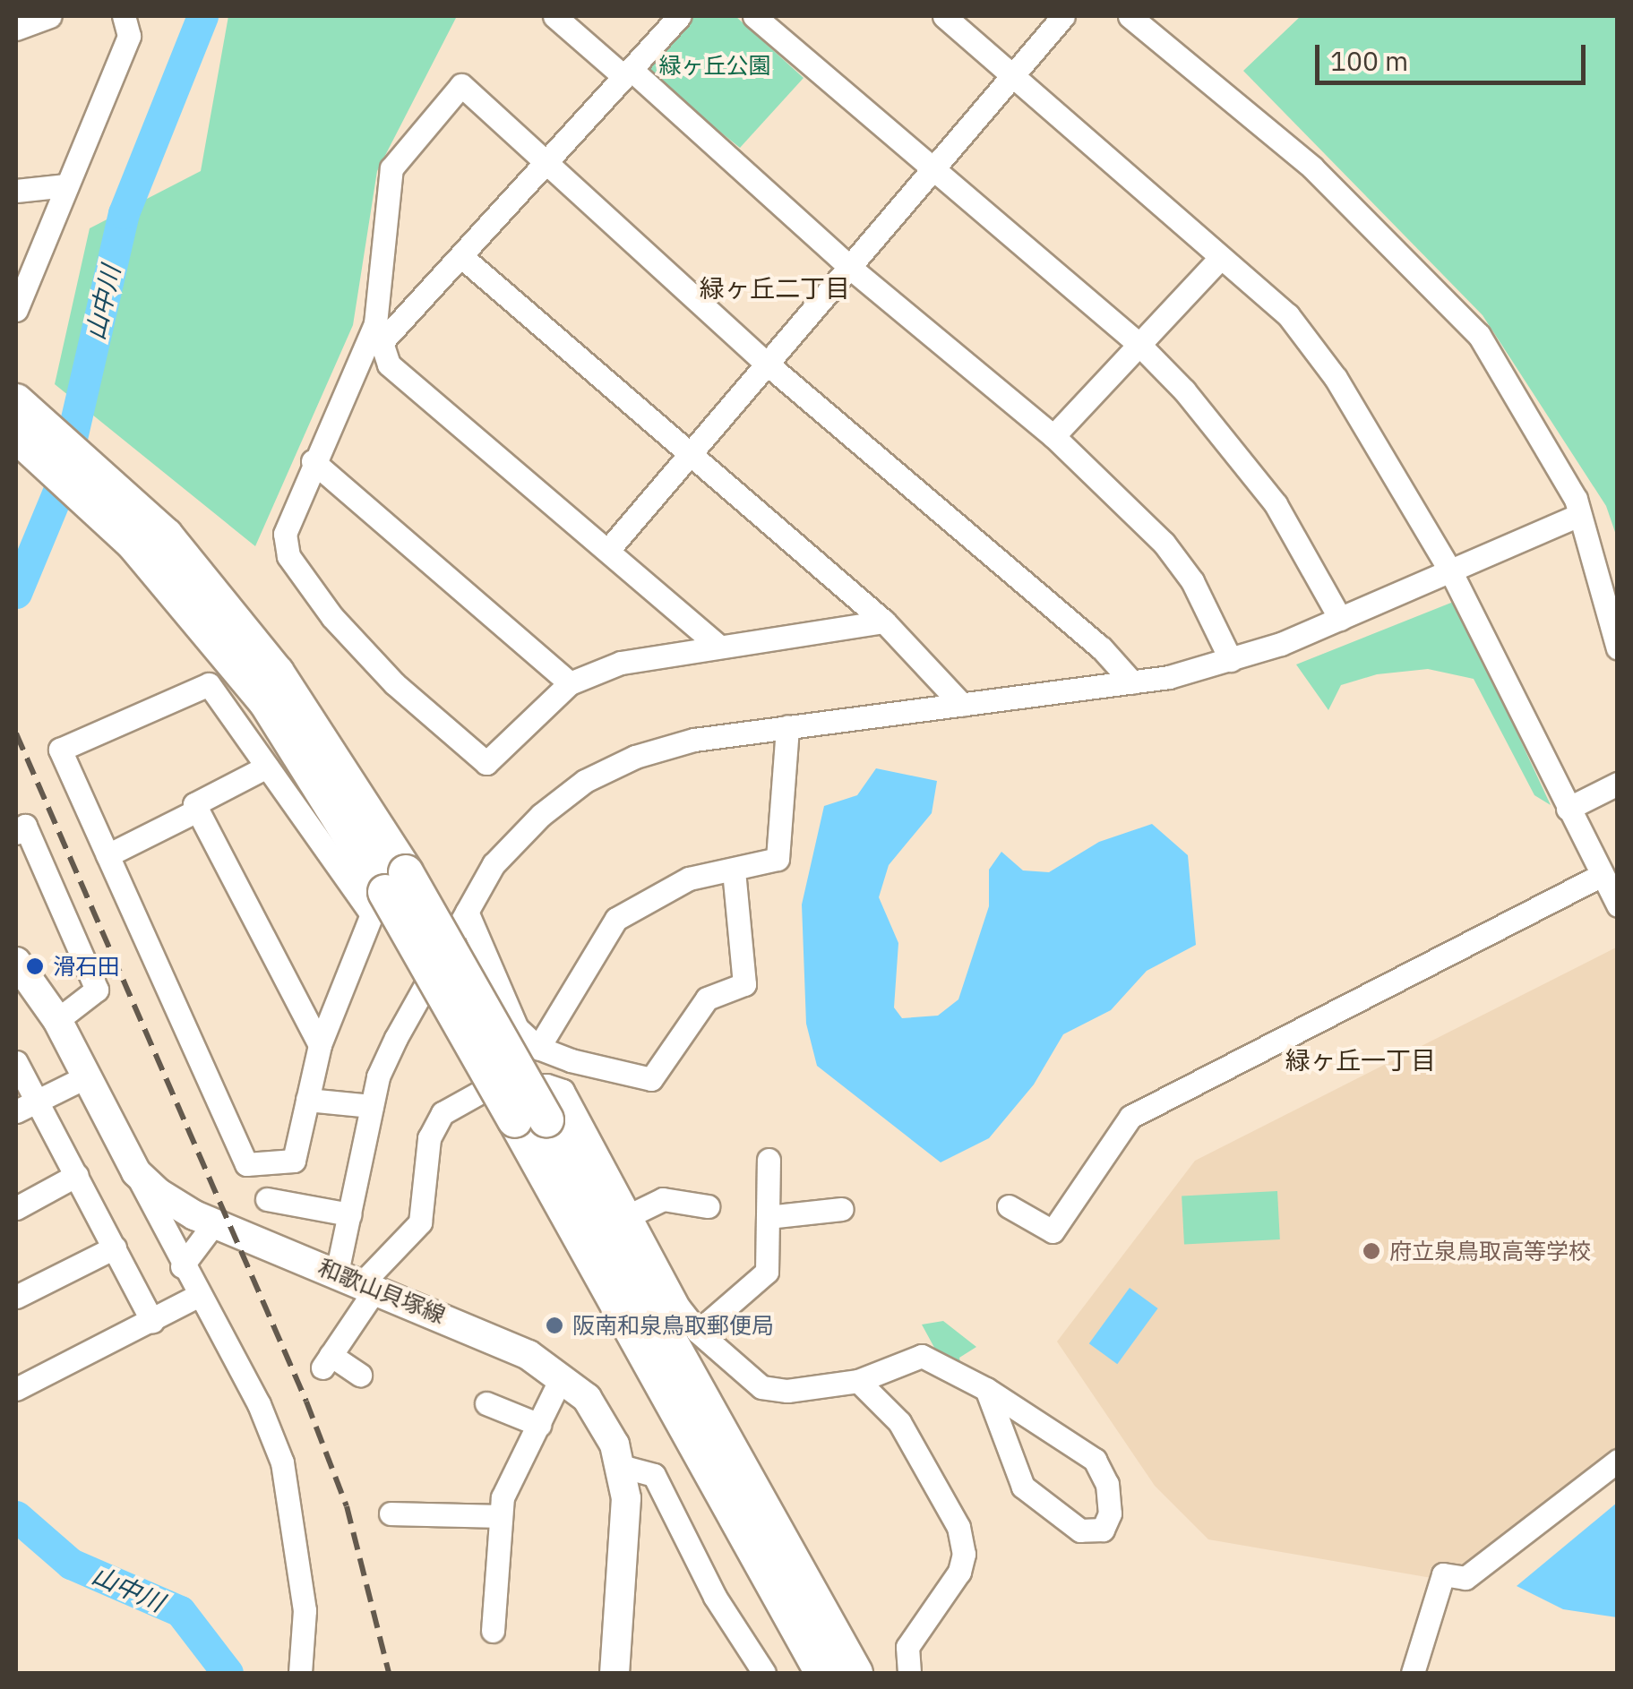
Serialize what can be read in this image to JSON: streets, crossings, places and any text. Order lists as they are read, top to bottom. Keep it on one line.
{"streets":{"main road":["和歌山貝塚線"]},"districts":["緑ヶ丘二丁目","緑ヶ丘一丁目"],"water":["山中川"],"parks":["緑ヶ丘公園"],"places":["滑石田","府立泉鳥取高等学校","阪南和泉鳥取郵便局"],"scale_bar":"100 m"}
